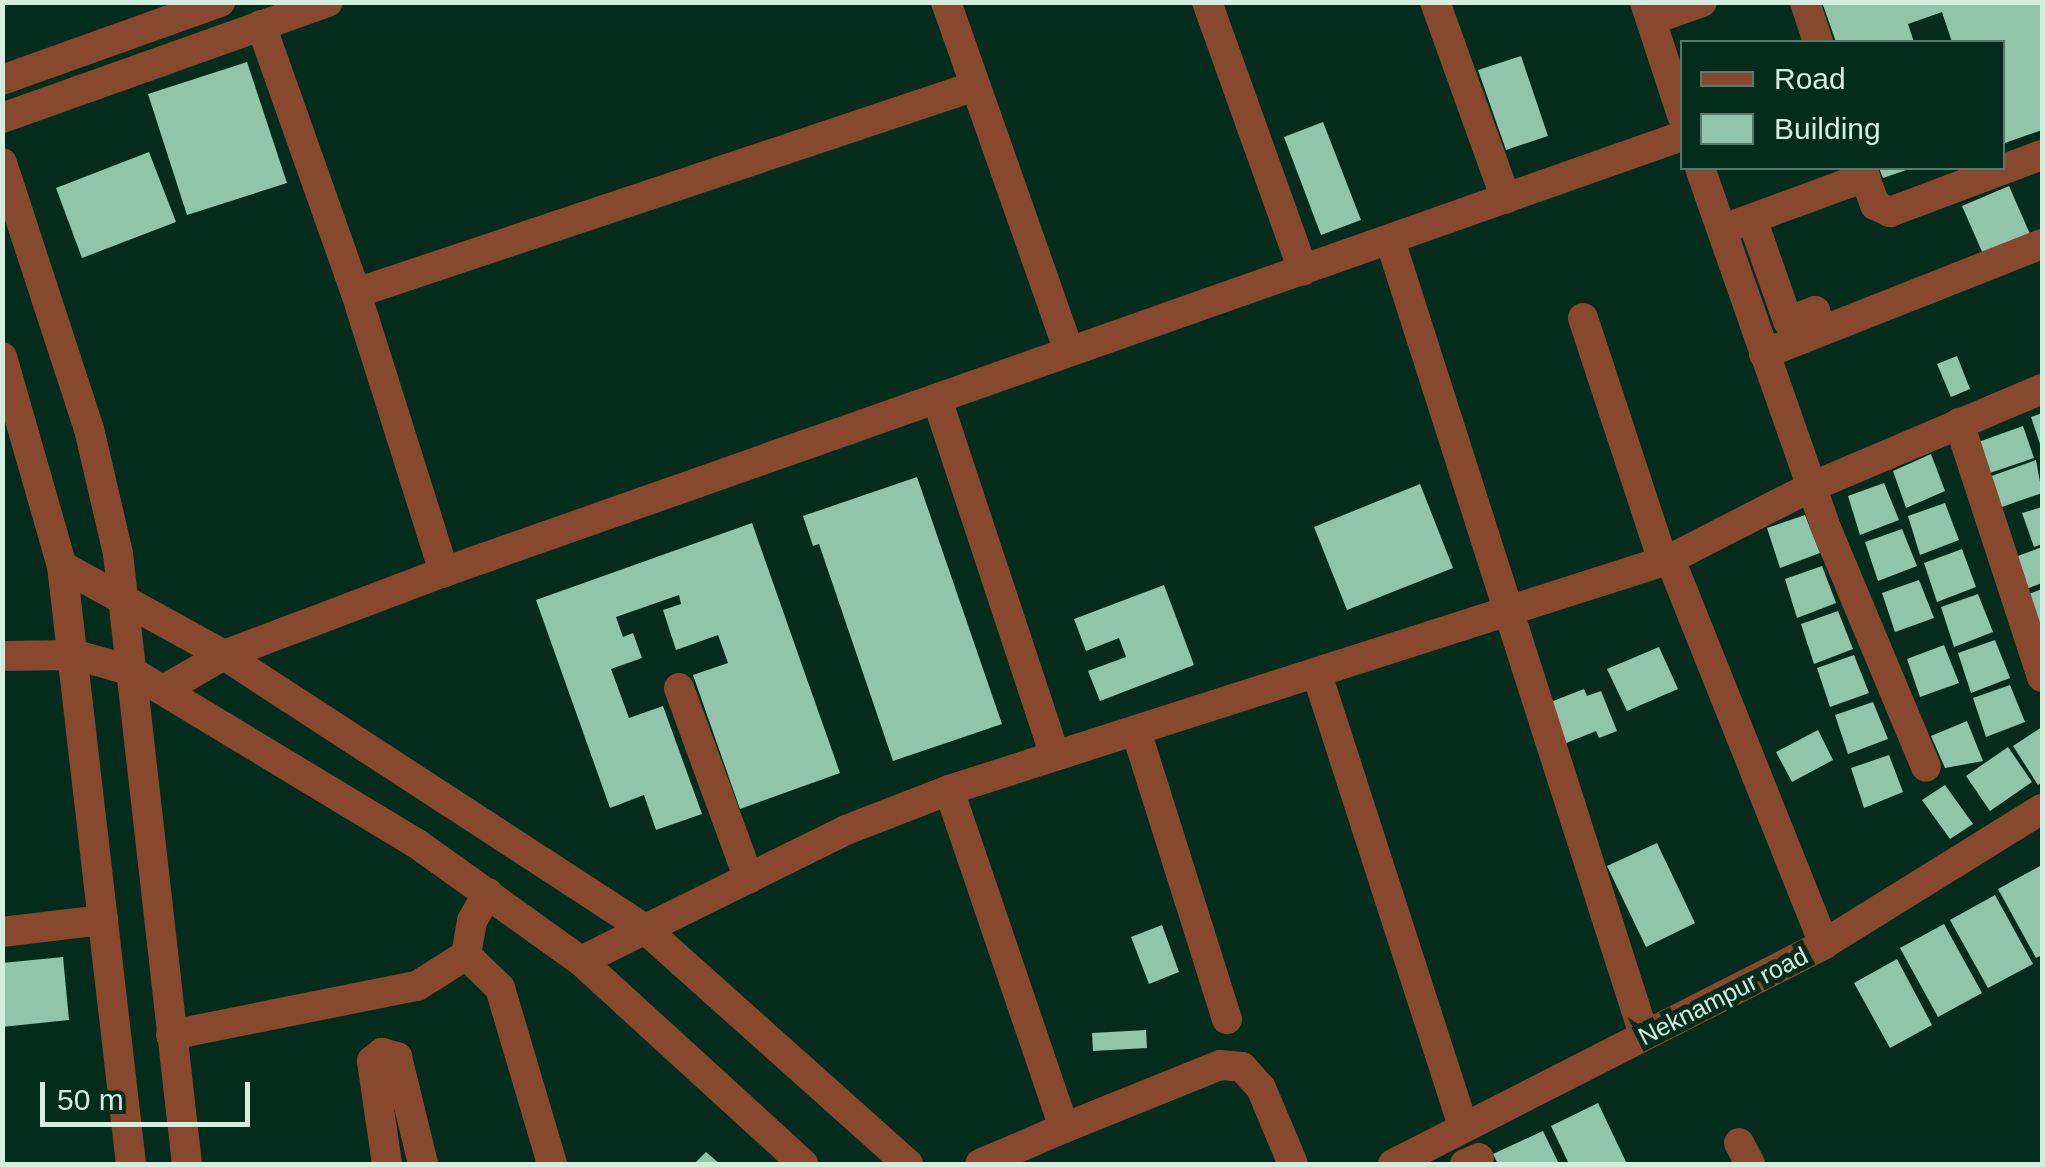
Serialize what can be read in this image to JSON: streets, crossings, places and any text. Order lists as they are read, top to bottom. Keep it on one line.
{"streets":{"street":["Neknampur road"]},"legend":["Road","Building"],"scale_bar":"50 m"}
